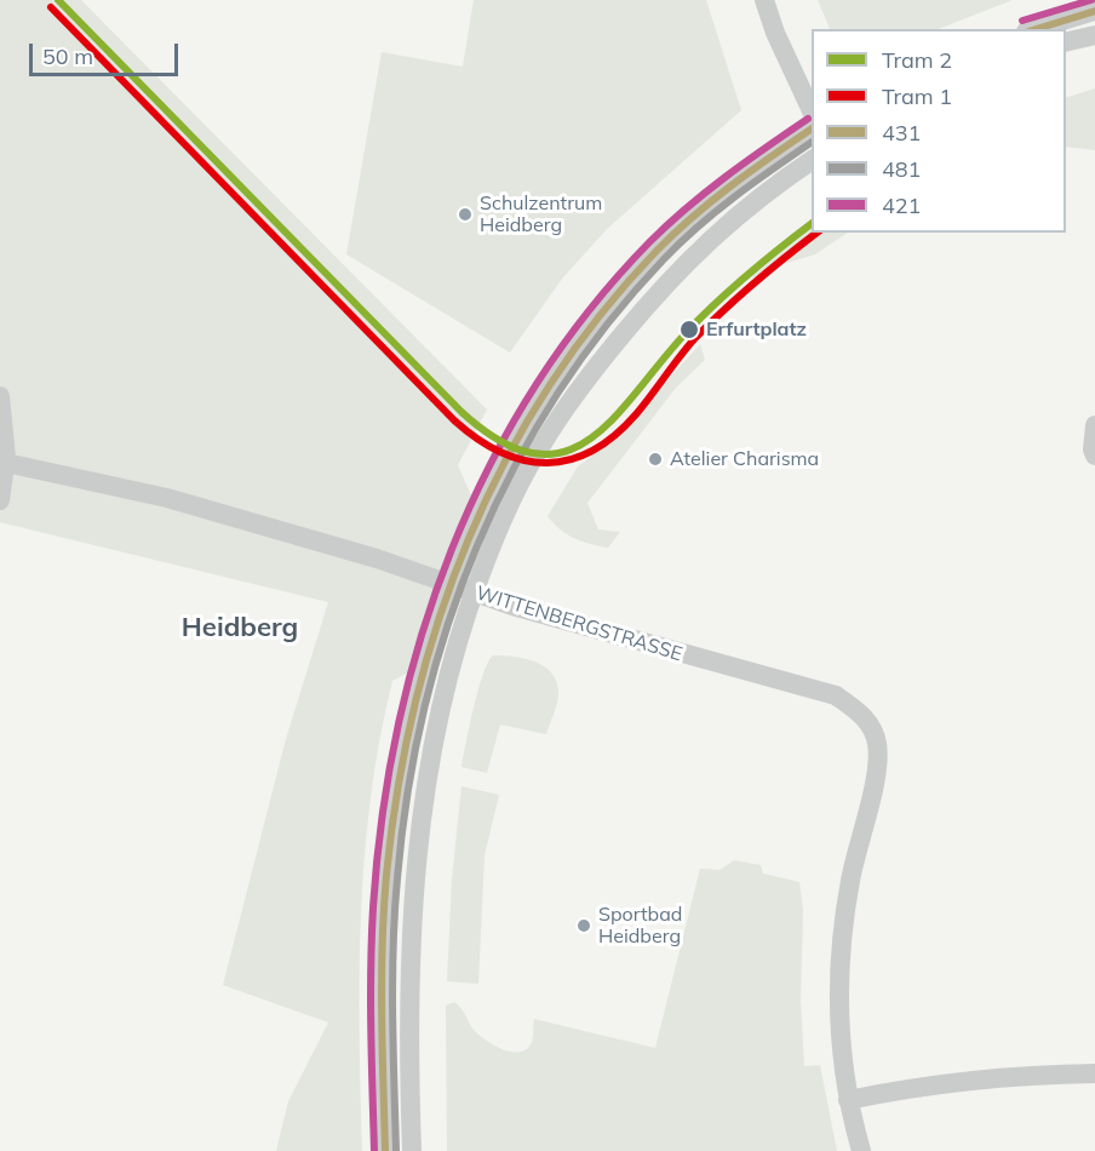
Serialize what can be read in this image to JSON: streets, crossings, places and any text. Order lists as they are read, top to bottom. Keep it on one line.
{"streets":{"street":["WITTENBERGSTRASSE"]},"districts":["Heidberg"],"places":["Schulzentrum Heidberg","Erfurtplatz","Atelier Charisma","Sportbad Heidberg"],"lines":["tram line 2","transit line 421","tram line 1","transit line 431","transit line 481"],"legend":["Tram 2","Tram 1","431","481","421"],"scale_bar":"50 m"}
